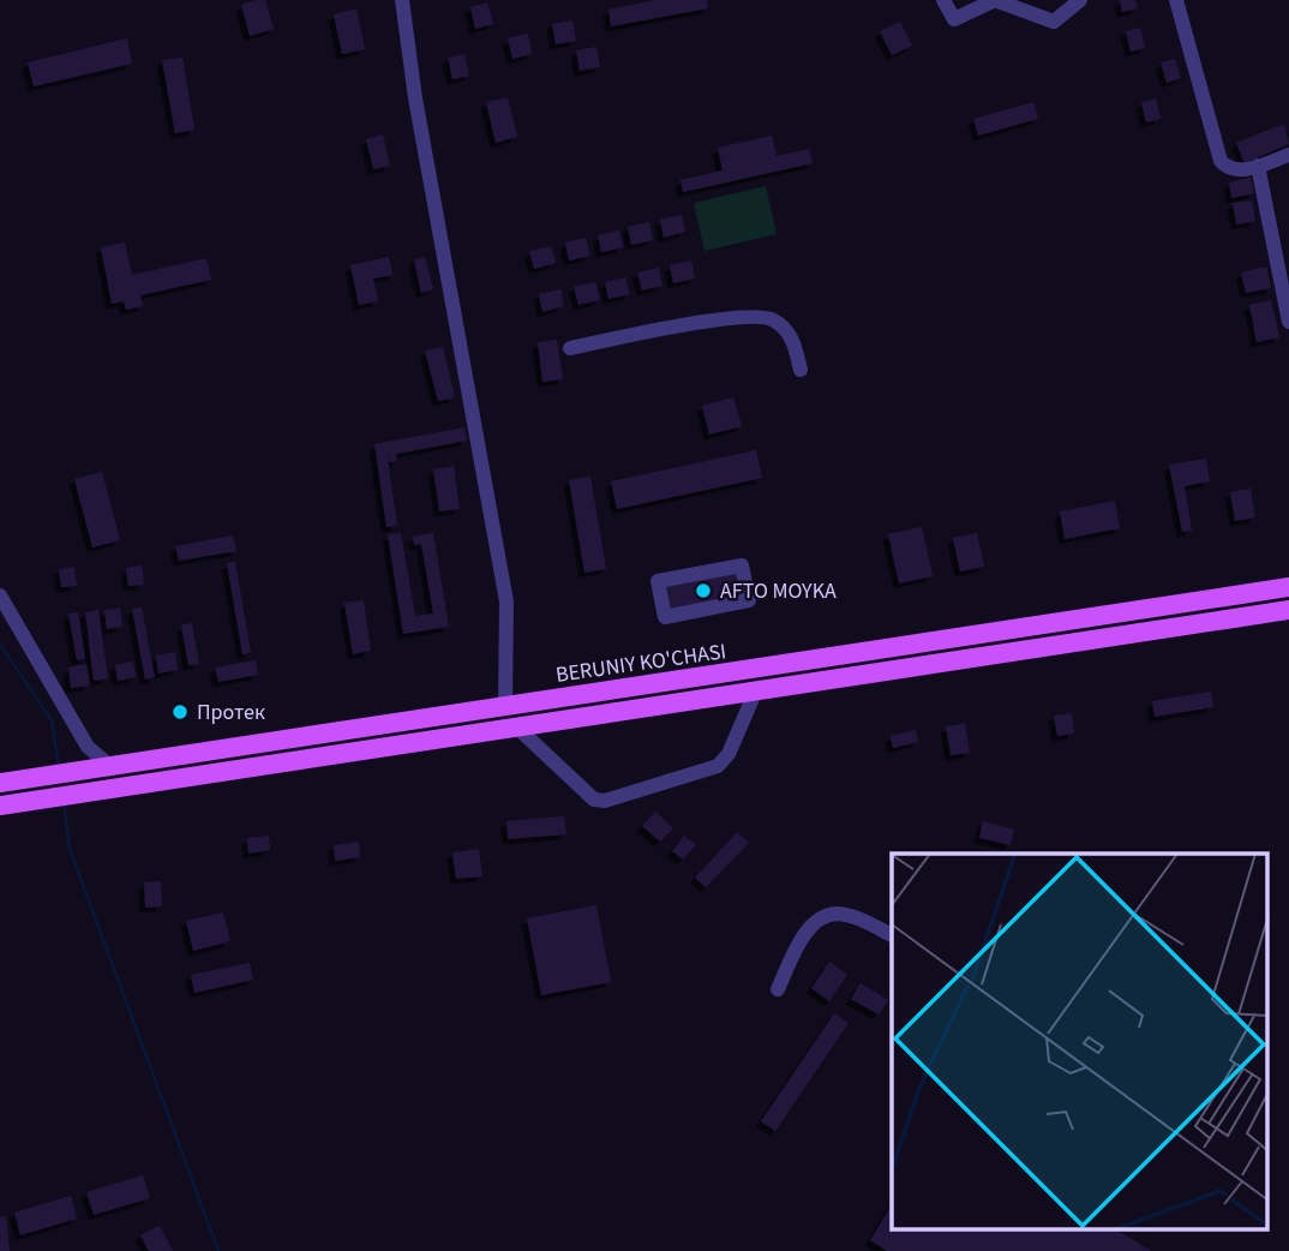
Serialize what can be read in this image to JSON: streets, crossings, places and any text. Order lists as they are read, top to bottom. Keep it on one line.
{"streets":{"main road":["BERUNIY KO'CHASI"]},"places":["AFTO MOYKA","Протек"]}
